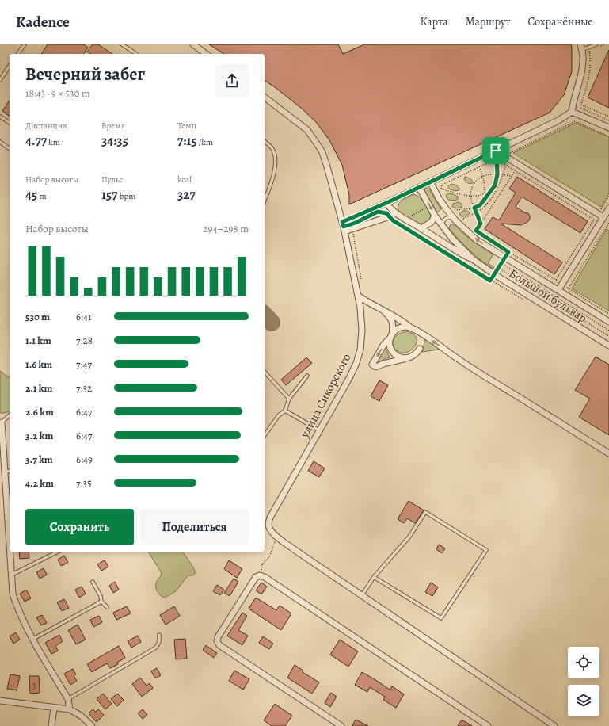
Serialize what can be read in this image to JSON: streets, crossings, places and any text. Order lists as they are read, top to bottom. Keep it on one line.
{"streets":{"street":["Большой бульвар","улица Сикорского"]},"house_numbers":["3"],"page":{"header":"Kadence","nav":["Карта","Маршрут","Сохранённые"],"heading":["Вечерний забег","18:43 · 9 × 530 m"],"stats":[["Дистанция","4.77 km"],["Время","34:35"],["Темп","7:15 /km"],["Набор высоты","45 m"],["Пульс","157 bpm"],["kcal","327"]],"chart":["Набор высоты","294–298 m"],"list":[{"name":"530 m","note":"6:41"},{"name":"1.1 km","note":"7:28"},{"name":"1.6 km","note":"7:47"},{"name":"2.1 km","note":"7:32"},{"name":"2.6 km","note":"6:47"},{"name":"3.2 km","note":"6:47"},{"name":"3.7 km","note":"6:49"},{"name":"4.2 km","note":"7:35"}],"buttons":["Сохранить","Поделиться"]}}
